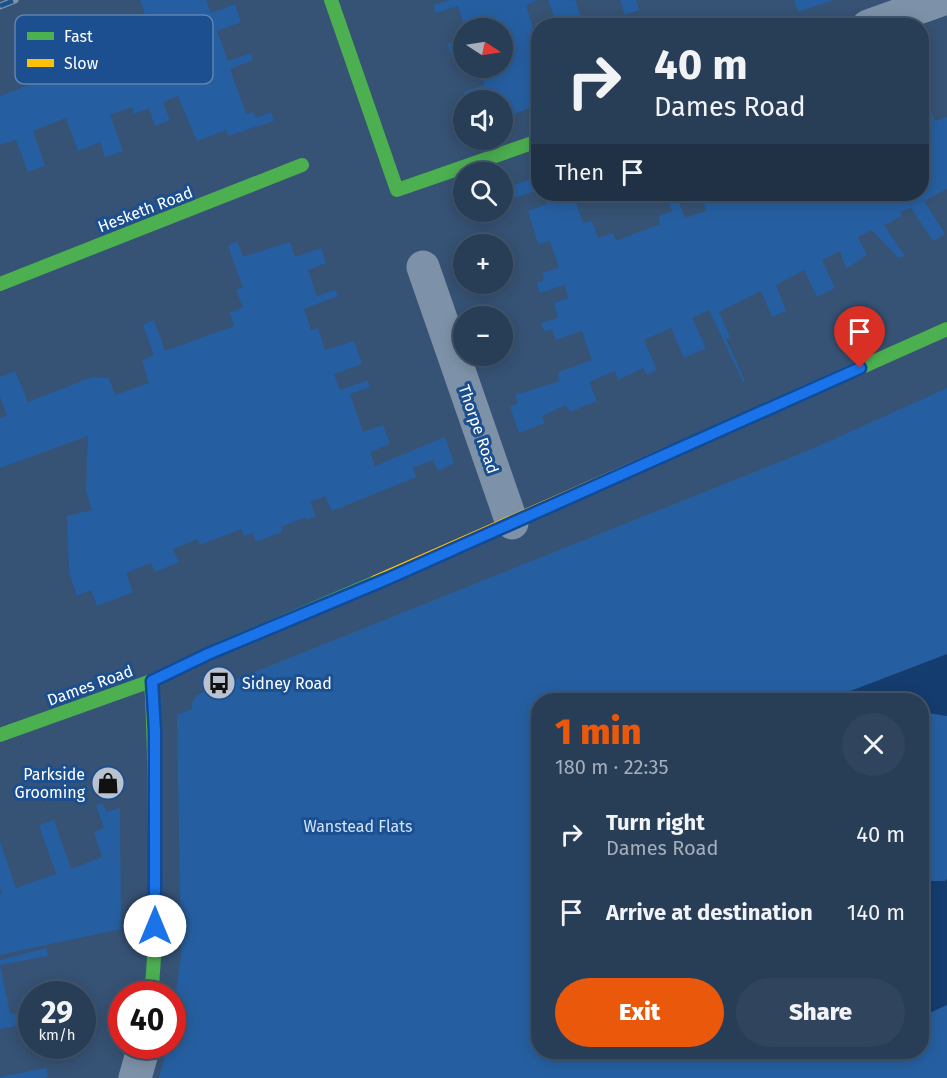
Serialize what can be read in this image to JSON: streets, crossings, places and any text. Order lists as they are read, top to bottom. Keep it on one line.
{"streets":{"main road":["Hesketh Road","Dames Road"],"street":["Thorpe Road"]},"crossings":[["Thorpe Road","Dames Road"]],"parks":["Wanstead Flats"],"places":{"bus stop":["Sidney Road"],"shop":["Parkside Grooming"]},"legend":["Fast","Slow"],"north":"right","page":{"map_buttons":["+","−"],"turn":["40 m","Dames Road"],"then":"Then","heading":["1 min","180 m · 22:35"],"list":[{"name":"Turn right","note":"Dames Road","value":"40 m"},{"name":"Arrive at destination","value":"140 m"}],"buttons":["Exit","Share"],"speed":"29 km/h","limit":"40"}}
